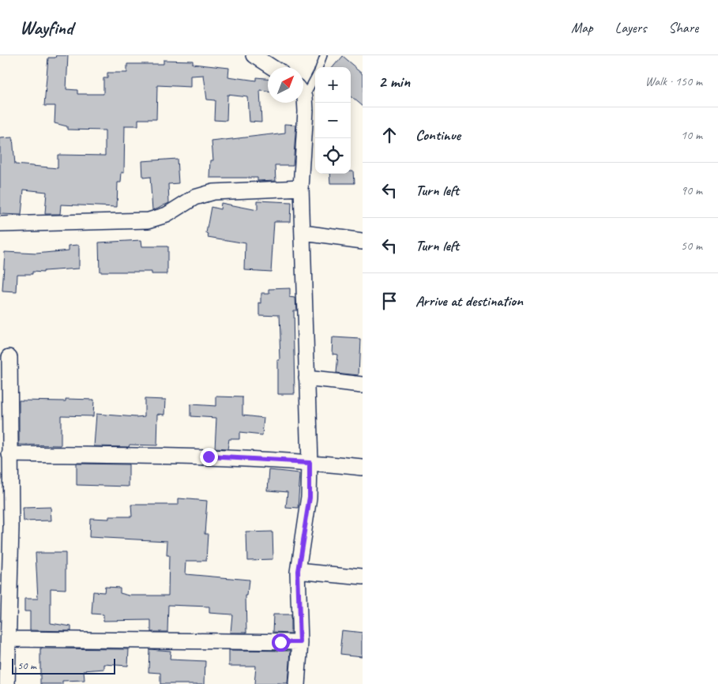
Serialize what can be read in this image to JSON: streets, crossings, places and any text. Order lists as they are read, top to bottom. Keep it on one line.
{"scale_bar":"50 m","north":"top right","page":{"header":"Wayfind","nav":["Map","Layers","Share"],"heading":["2 min","Walk · 150 m"],"map_buttons":["+","−"],"list":[["Continue","10 m"],["Turn left","90 m"],["Turn left","50 m"],"Arrive at destination"],"scale":"50 m"}}
